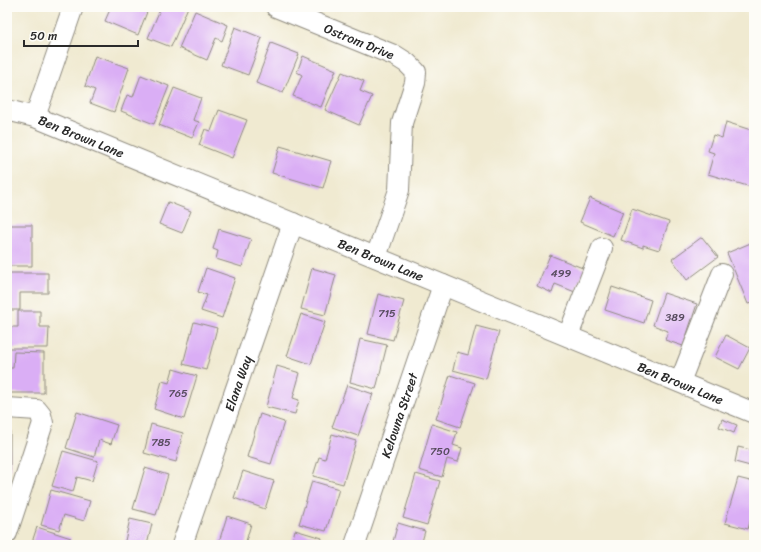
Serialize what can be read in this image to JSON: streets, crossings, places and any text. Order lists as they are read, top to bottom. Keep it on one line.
{"streets":{"street":["Ostrom Drive","Ben Brown Lane","Elana Way","Kelowna Street"]},"crossings":[["Ostrom Drive","Ben Brown Lane"],["Ben Brown Lane","Elana Way"],["Ben Brown Lane","Kelowna Street"]],"house_numbers":["499","715","389","765","785","750"],"scale_bar":"50 m"}
